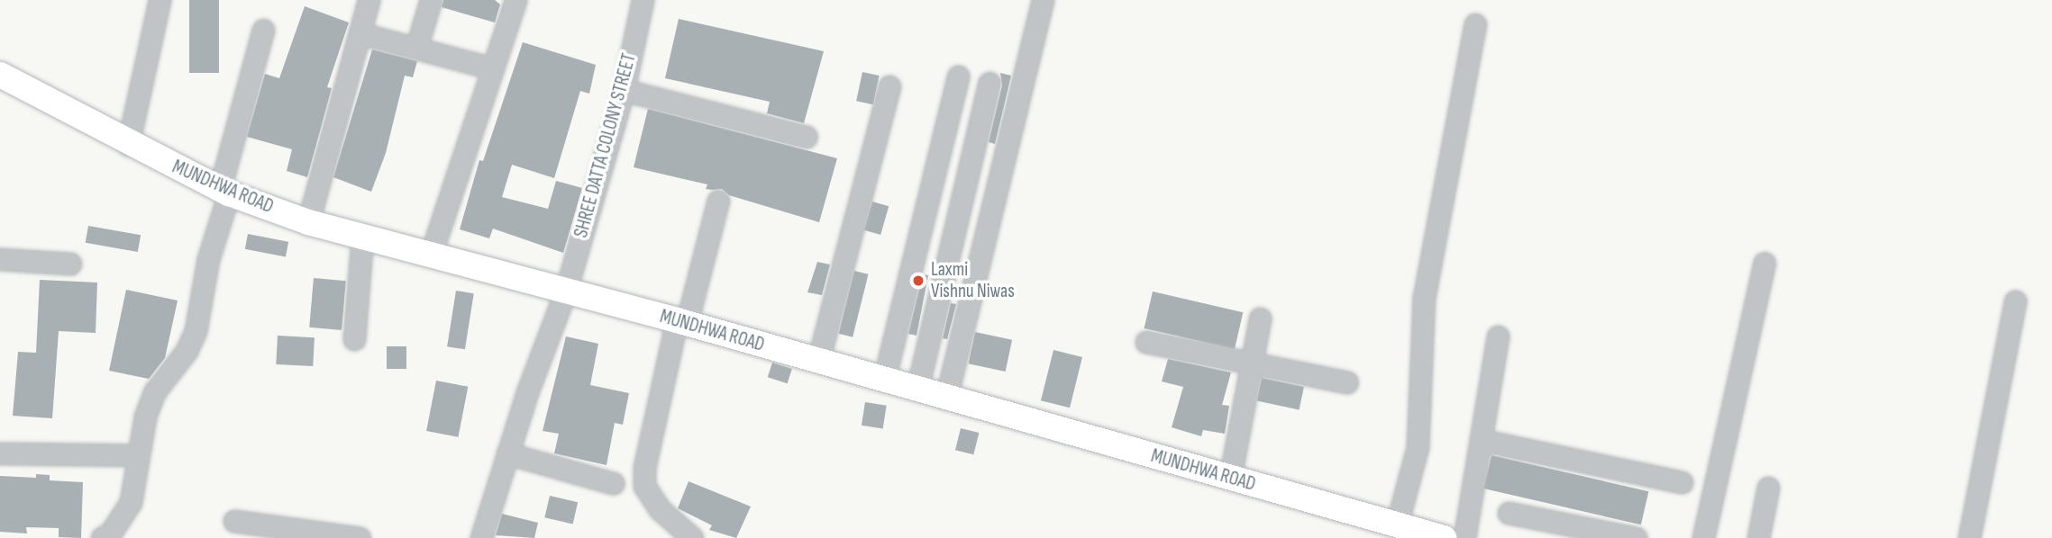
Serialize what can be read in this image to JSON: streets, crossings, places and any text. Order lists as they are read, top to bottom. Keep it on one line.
{"streets":{"main road":["MUNDHWA ROAD"],"street":["SHREE DATTA COLONY STREET"]},"crossings":[["SHREE DATTA COLONY STREET","MUNDHWA ROAD"]],"places":["Laxmi Vishnu Niwas"]}
